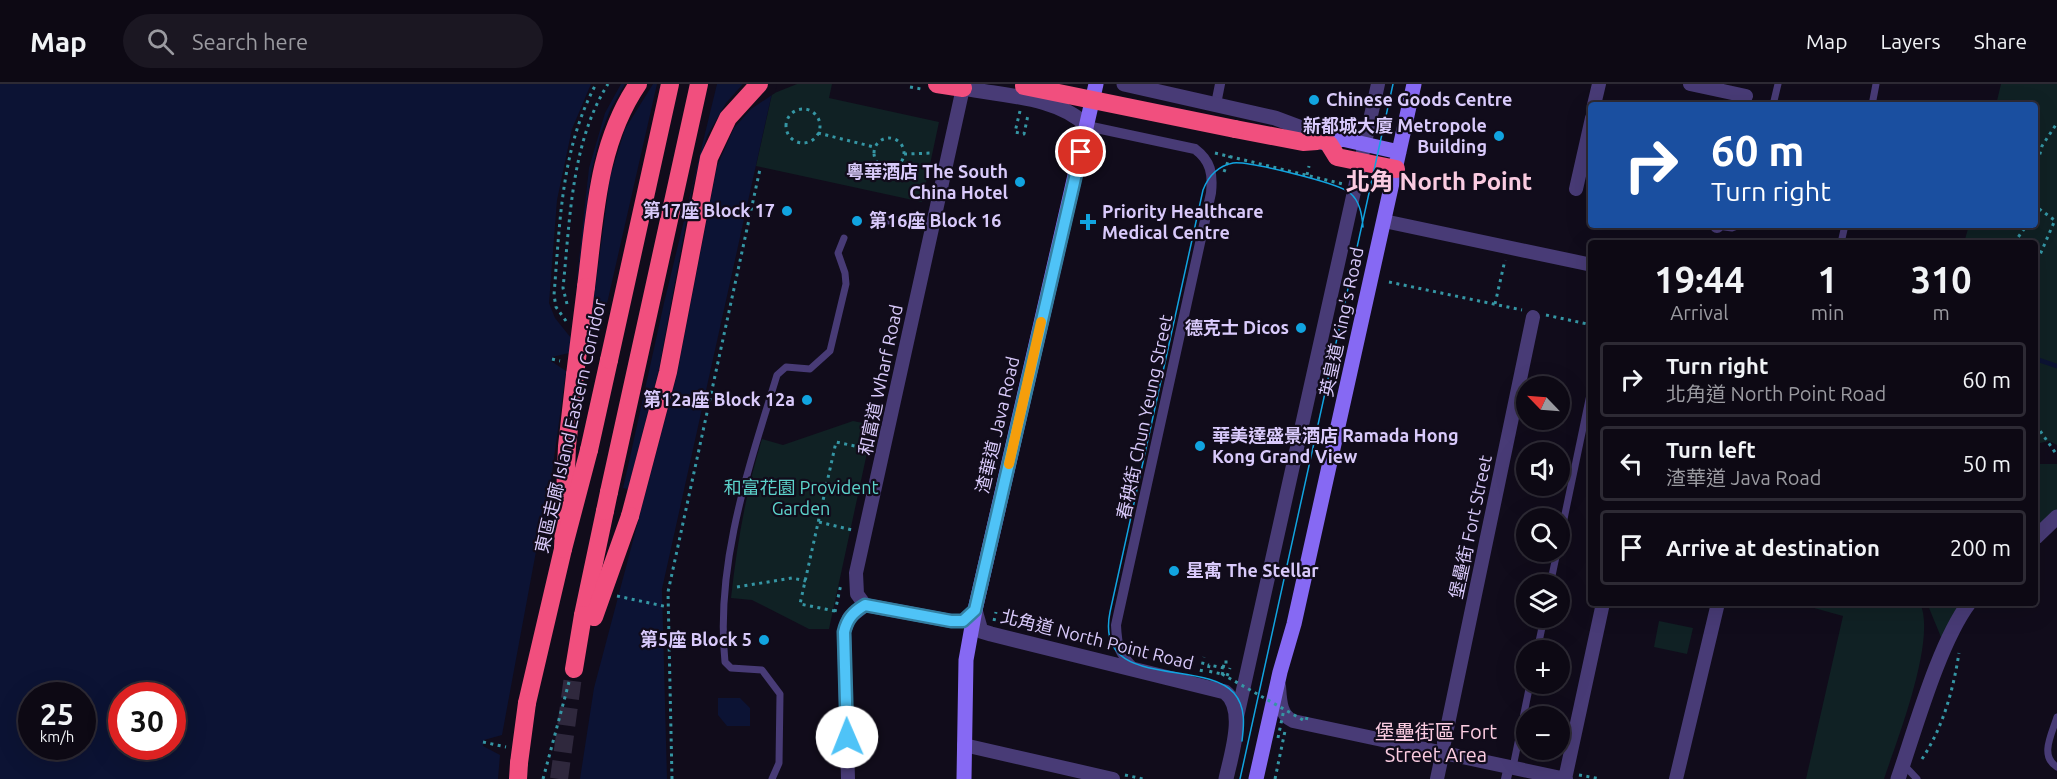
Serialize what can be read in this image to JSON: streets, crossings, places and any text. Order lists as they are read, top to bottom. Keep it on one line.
{"streets":{"highway":["東區走廊 Island Eastern Corridor"],"main road":["英皇道 King's Road","渣華道 Java Road"],"street":["和富道 Wharf Road","春秧街 Chun Yeung Street","堡壘街 Fort Street","北角道 North Point Road"]},"crossings":[["英皇道 King's Road","北角道 North Point Road"],["和富道 Wharf Road","北角道 North Point Road"],["春秧街 Chun Yeung Street","北角道 North Point Road"],["渣華道 Java Road","北角道 North Point Road"]],"districts":["北角 North Point","堡壘街區 Fort Street Area"],"parks":["和富花園 Provident Garden"],"places":{"other":["Chinese Goods Centre","新都城大廈 Metropole Building","粵華酒店 The South China Hotel","第17座 Block 17","第16座 Block 16","德克士 Dicos","第12a座 Block 12a","華美達盛景酒店 Ramada Hong Kong Grand View","星寓 The Stellar","第5座 Block 5"],"health":["Priority Healthcare Medical Centre"]},"north":"top left","page":{"header":"Map","search":"Search here","nav":["Map","Layers","Share"],"turn":["60 m","Turn right"],"eta":["19:44","Arrival","1","min","310","m"],"list":[{"name":"Turn right","note":"北角道 North Point Road","value":"60 m"},{"name":"Turn left","note":"渣華道 Java Road","value":"50 m"},{"name":"Arrive at destination","value":"200 m"}],"map_buttons":["+","−"],"speed":"25 km/h","limit":"30"}}
